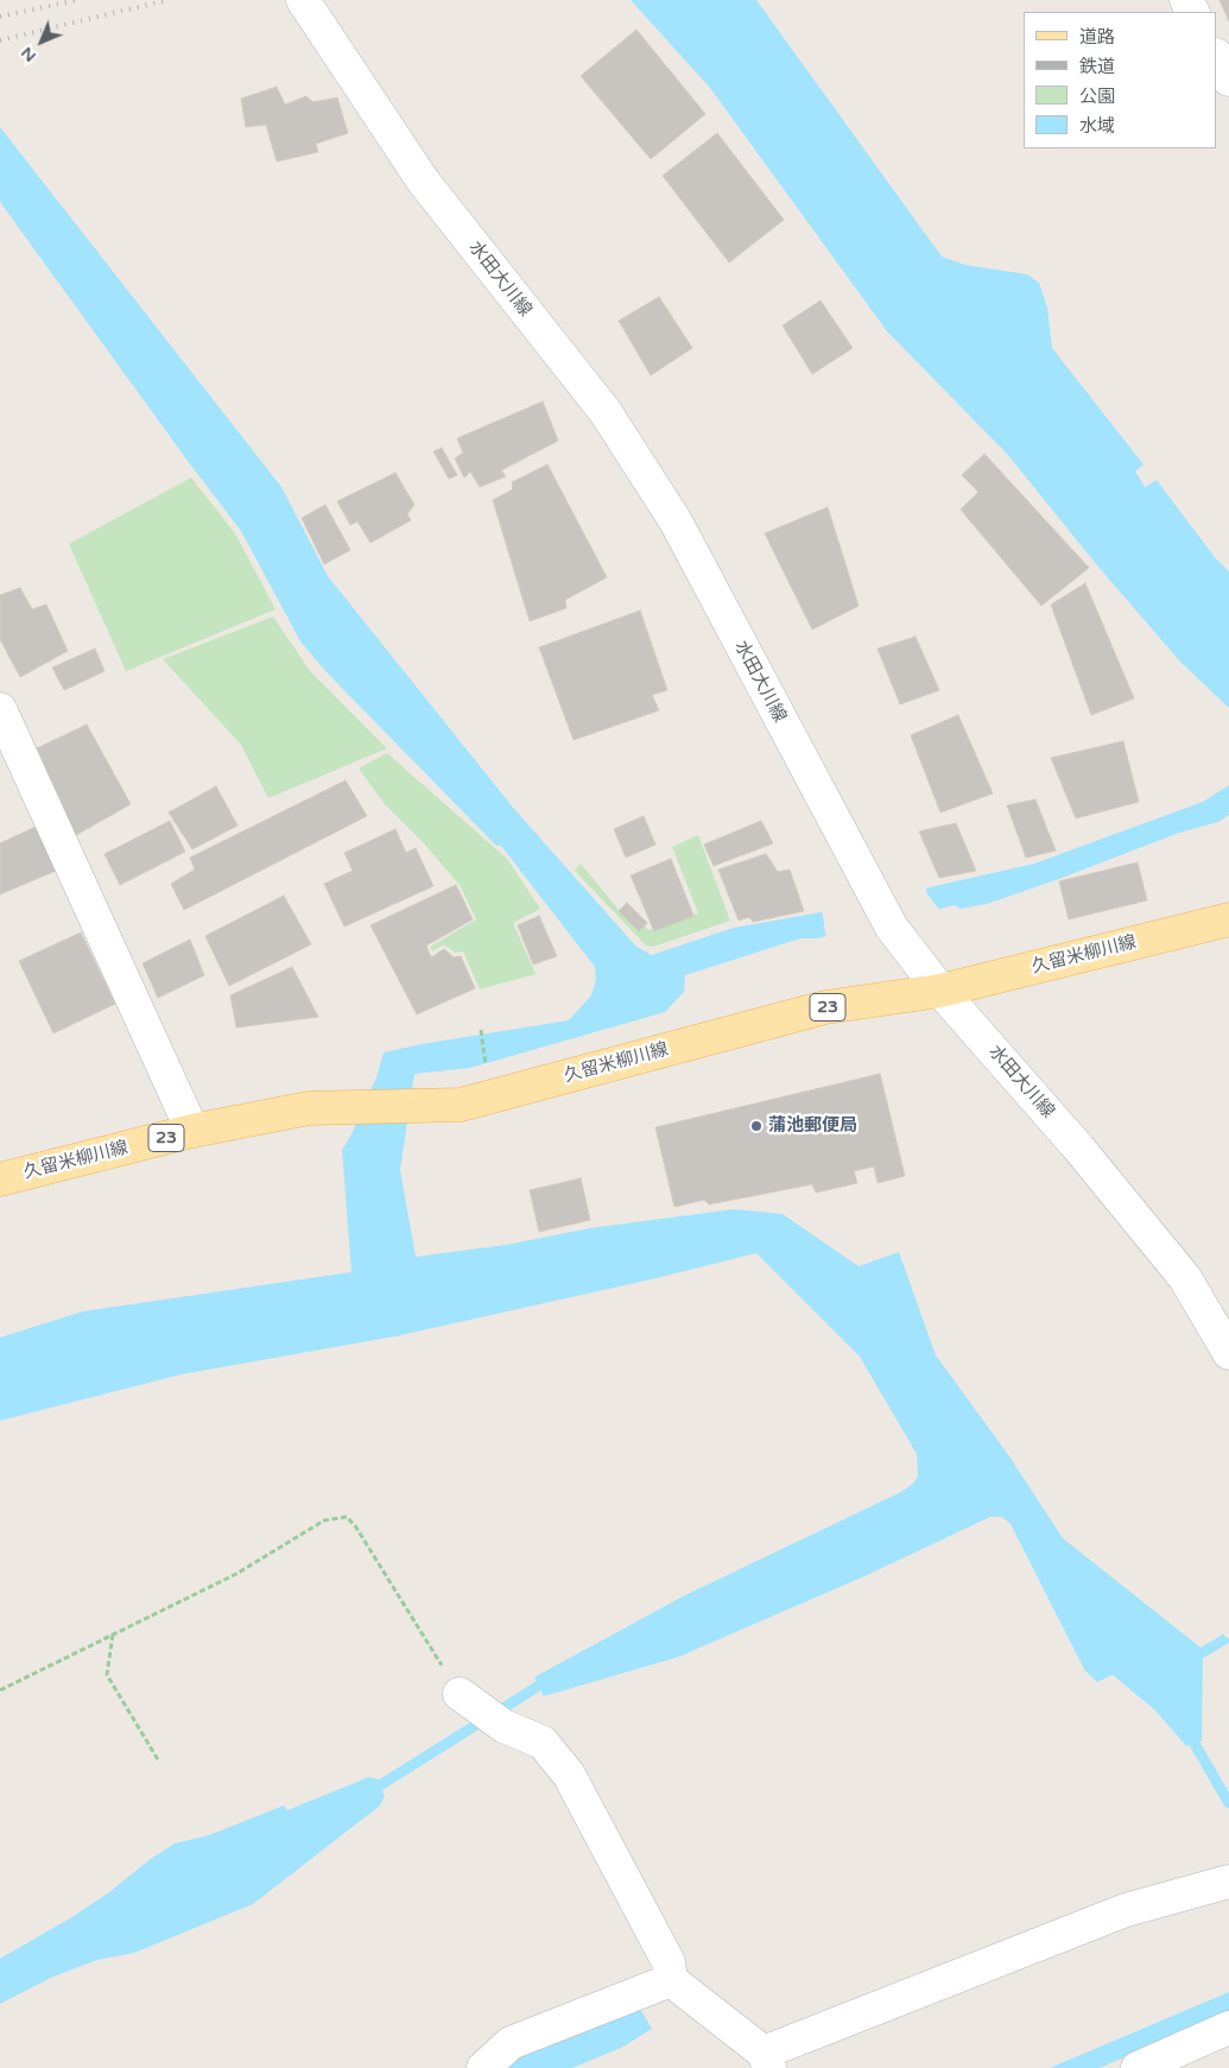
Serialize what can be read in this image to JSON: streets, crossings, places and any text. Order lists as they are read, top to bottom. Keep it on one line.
{"streets":{"main road":["久留米柳川線","23"],"street":["水田大川線"]},"crossings":[["水田大川線","久留米柳川線"]],"places":["蒲池郵便局"],"legend":["道路","鉄道","公園","水域"],"north":"bottom left"}
